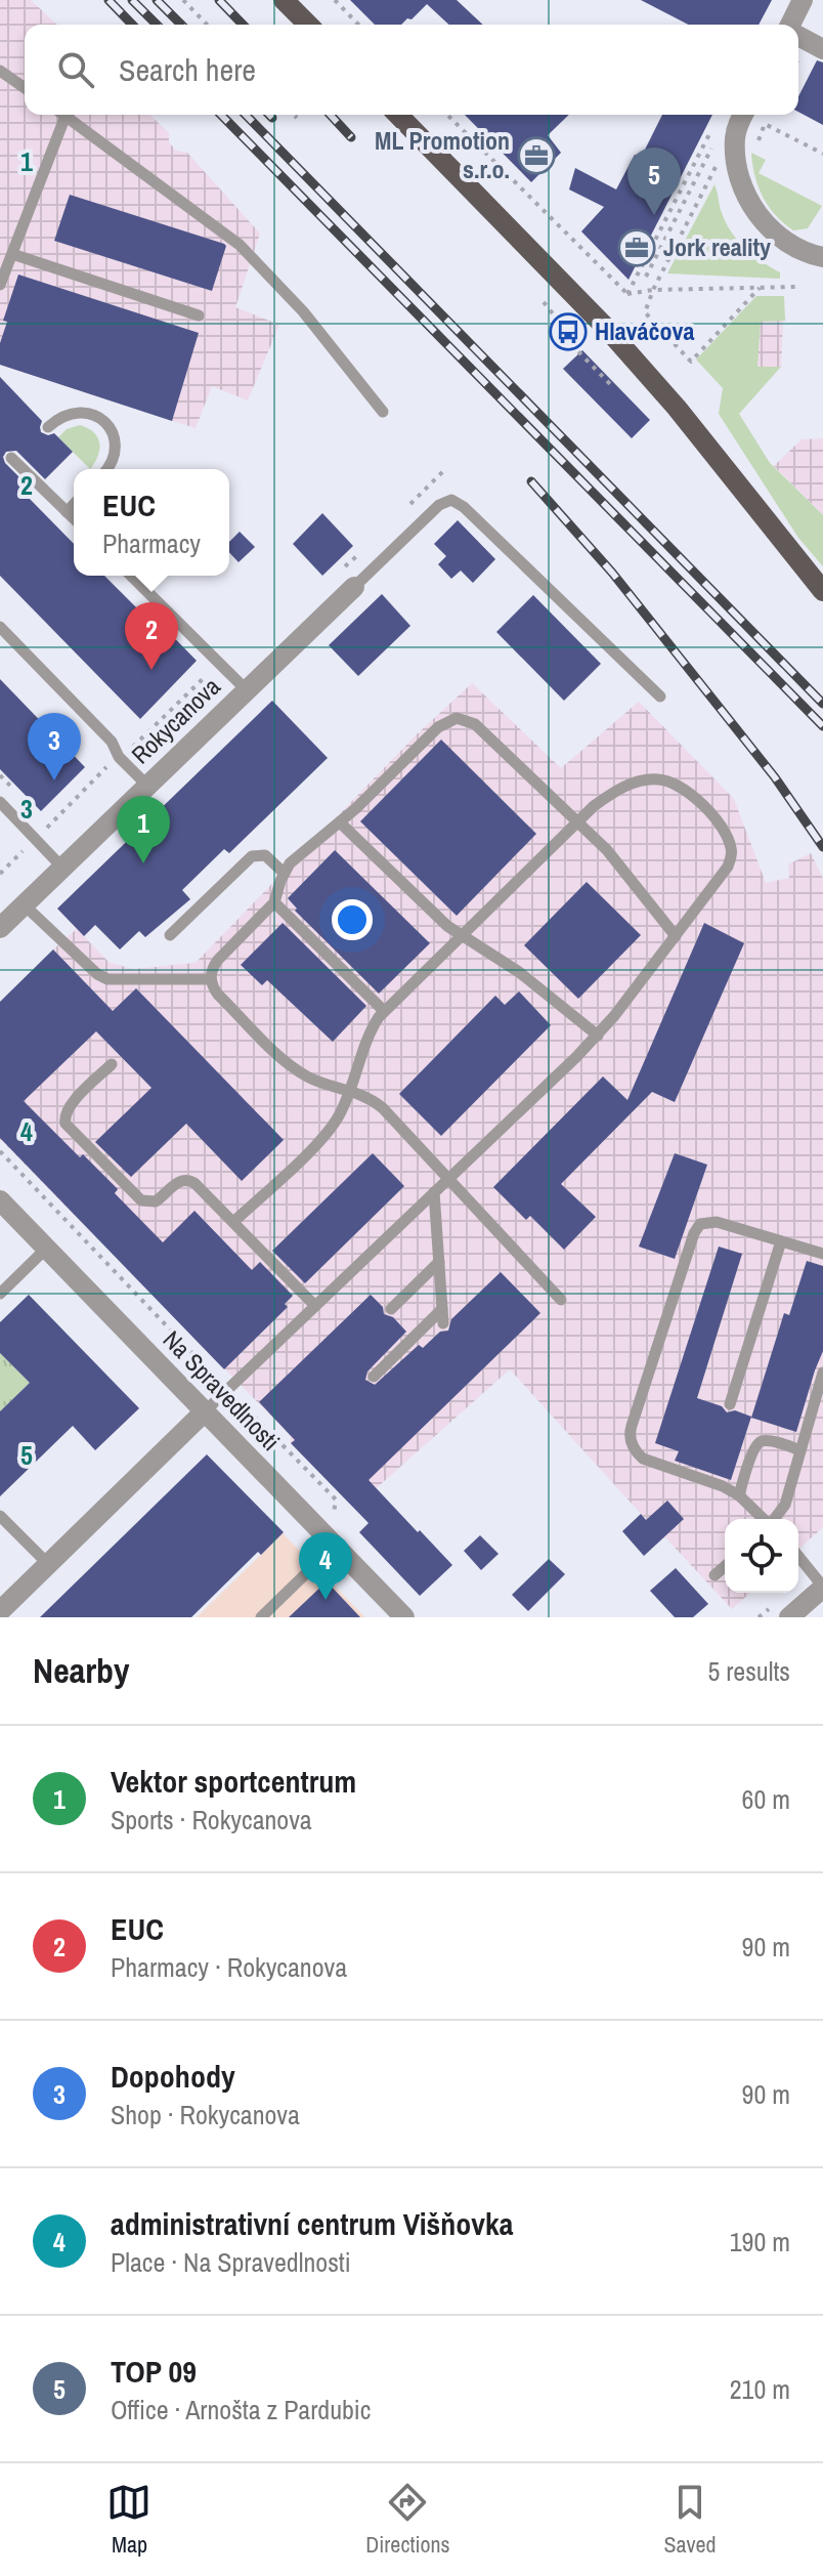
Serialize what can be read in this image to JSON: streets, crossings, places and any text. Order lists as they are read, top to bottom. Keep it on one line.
{"streets":{"street":["Rokycanova","Na Spravedlnosti"]},"places":{"office":["ML Promotion s.r.o.","Jork reality"],"bus stop":["Hlaváčova"]},"page":{"search":"Search here","pins":["5","2","3","1","4"],"popup":["EUC","Pharmacy"],"heading":["Nearby","5 results"],"list":[{"mark":"1","name":"Vektor sportcentrum","note":"Sports · Rokycanova","value":"60 m"},{"mark":"2","name":"EUC","note":"Pharmacy · Rokycanova","value":"90 m"},{"mark":"3","name":"Dopohody","note":"Shop · Rokycanova","value":"90 m"},{"mark":"4","name":"administrativní centrum Višňovka","note":"Place · Na Spravedlnosti","value":"190 m"},{"mark":"5","name":"TOP 09","note":"Office · Arnošta z Pardubic","value":"210 m"}],"nav":["Map","Directions","Saved"]},"grid":{"rows":["1","2","3","4","5"]}}
